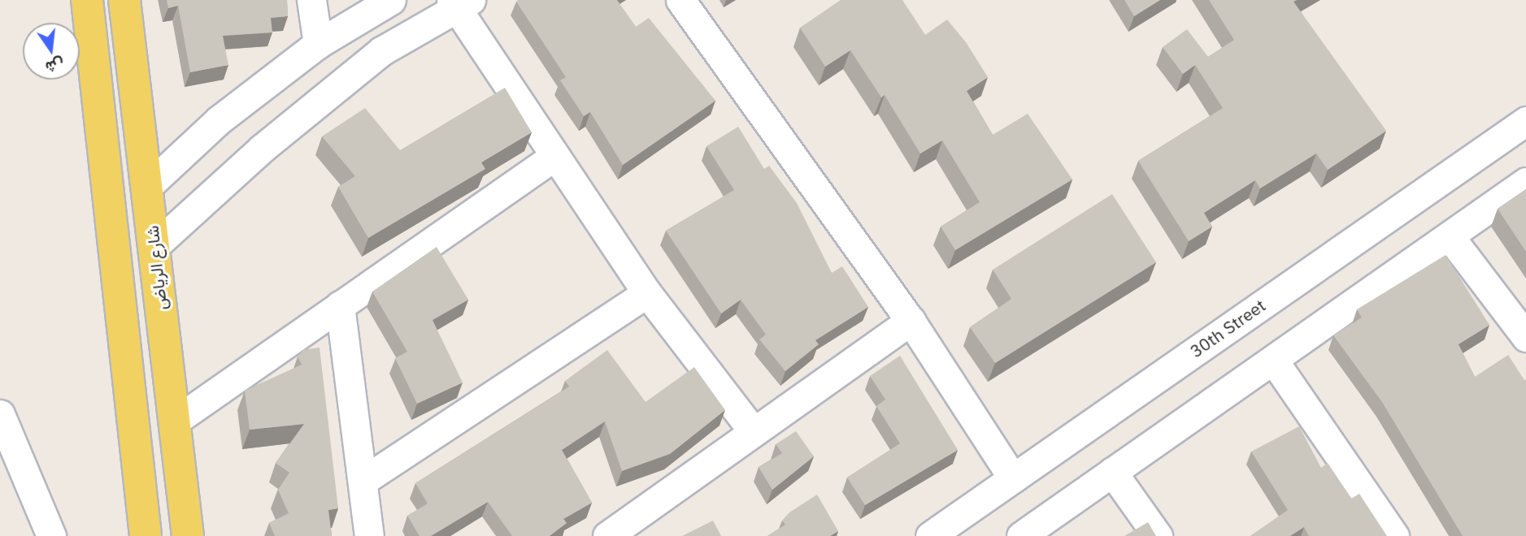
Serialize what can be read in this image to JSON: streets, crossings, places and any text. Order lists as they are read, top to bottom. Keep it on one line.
{"streets":{"main road":["شارع الرياض"],"street":["30th Street"]},"north":"bottom"}
